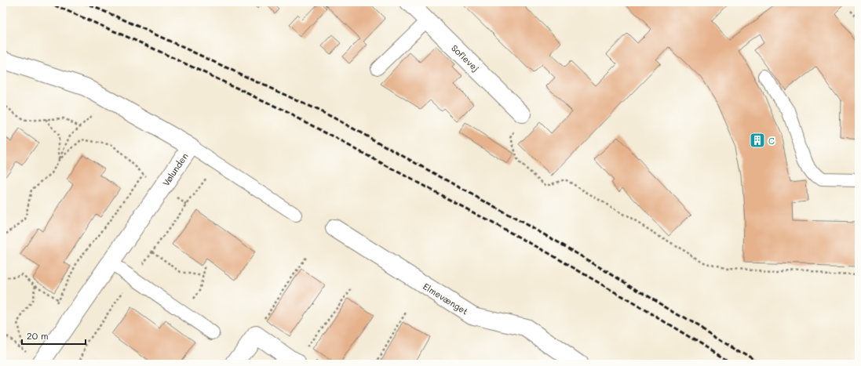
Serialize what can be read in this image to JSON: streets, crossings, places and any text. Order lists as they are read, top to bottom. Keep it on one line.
{"streets":{"street":["Sofievej","Vølunden","Elmevænget"]},"places":{"building":["C"]},"scale_bar":"20 m"}
